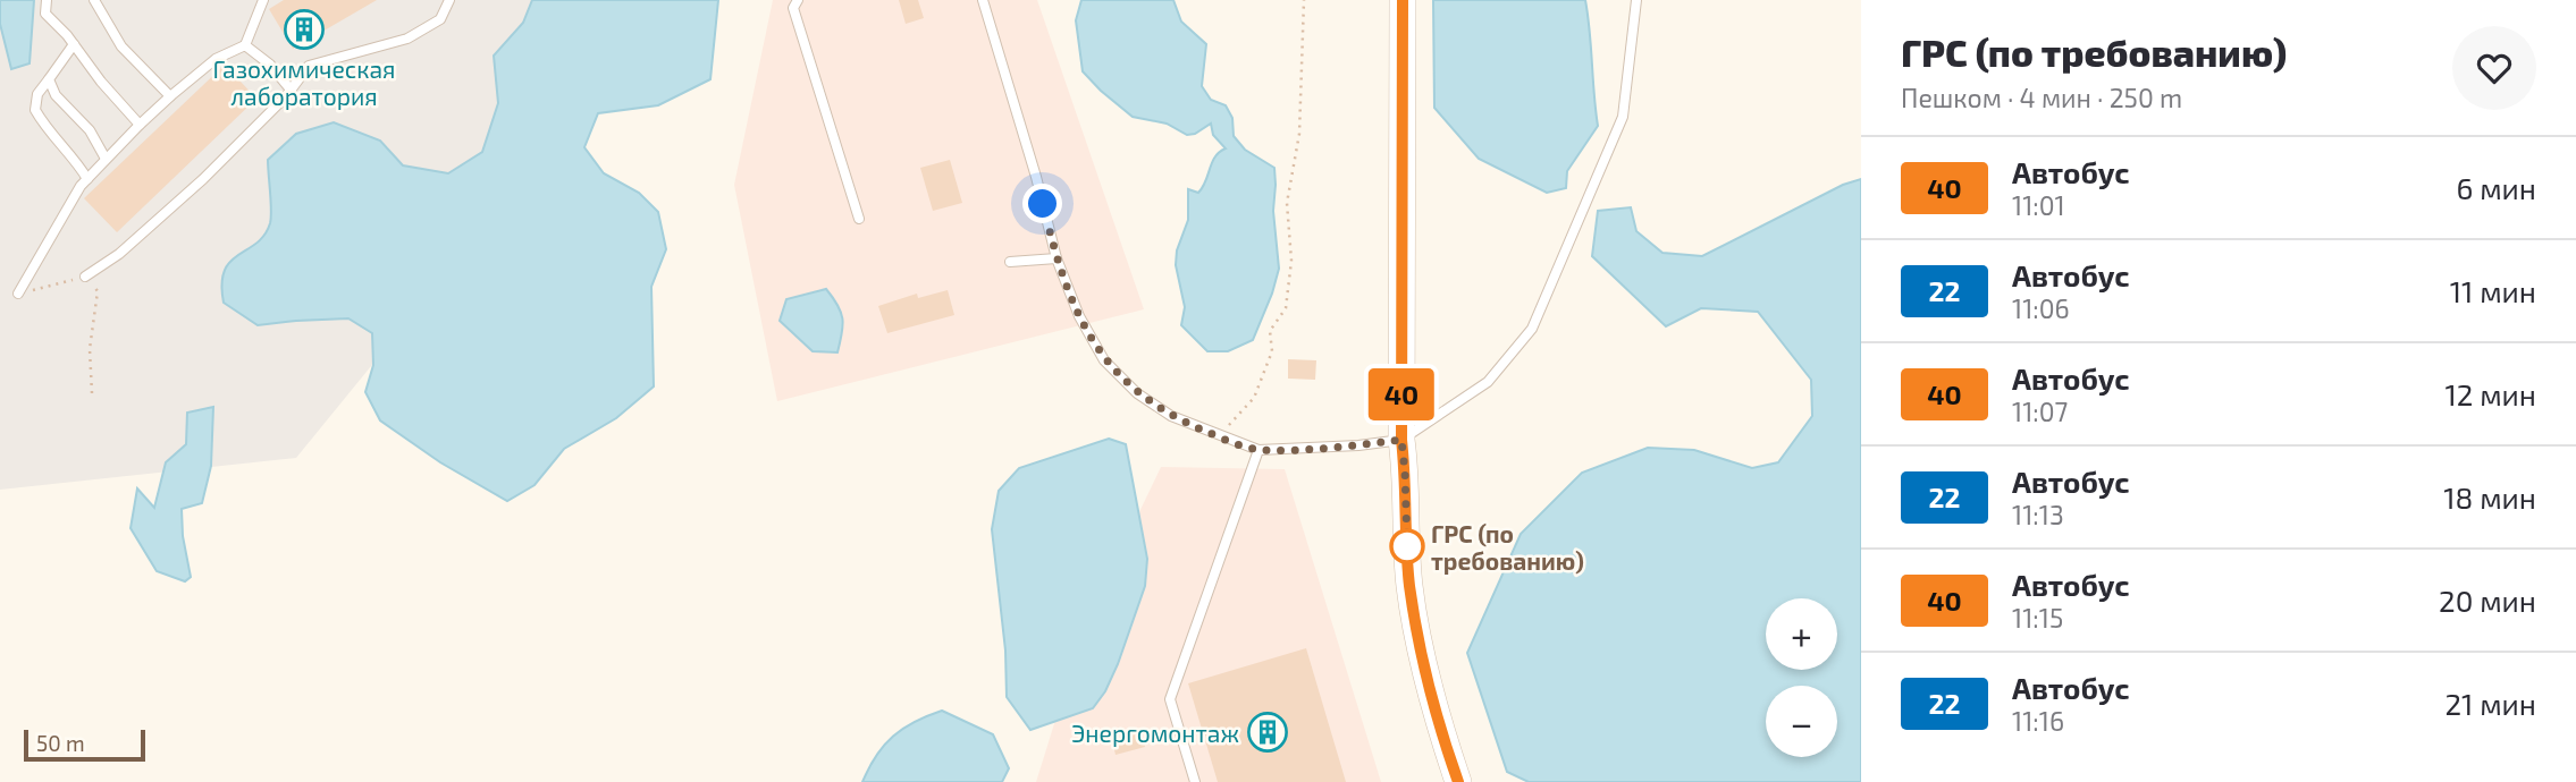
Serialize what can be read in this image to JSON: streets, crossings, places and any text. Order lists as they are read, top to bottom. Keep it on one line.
{"places":{"building":["Газохимическая лаборатория","Энергомонтаж"],"other":["ГРС (по требованию)"]},"lines":["bus line 40"],"scale_bar":"50 m","page":{"on_map":"40","heading":["ГРС (по требованию)","Пешком · 4 мин · 250 m"],"list":[{"mark":"40","name":"Автобус","note":"11:01","value":"6 мин"},{"mark":"22","name":"Автобус","note":"11:06","value":"11 мин"},{"mark":"40","name":"Автобус","note":"11:07","value":"12 мин"},{"mark":"22","name":"Автобус","note":"11:13","value":"18 мин"},{"mark":"40","name":"Автобус","note":"11:15","value":"20 мин"},{"mark":"22","name":"Автобус","note":"11:16","value":"21 мин"}],"map_buttons":["+","−"],"scale":"50 m"}}
